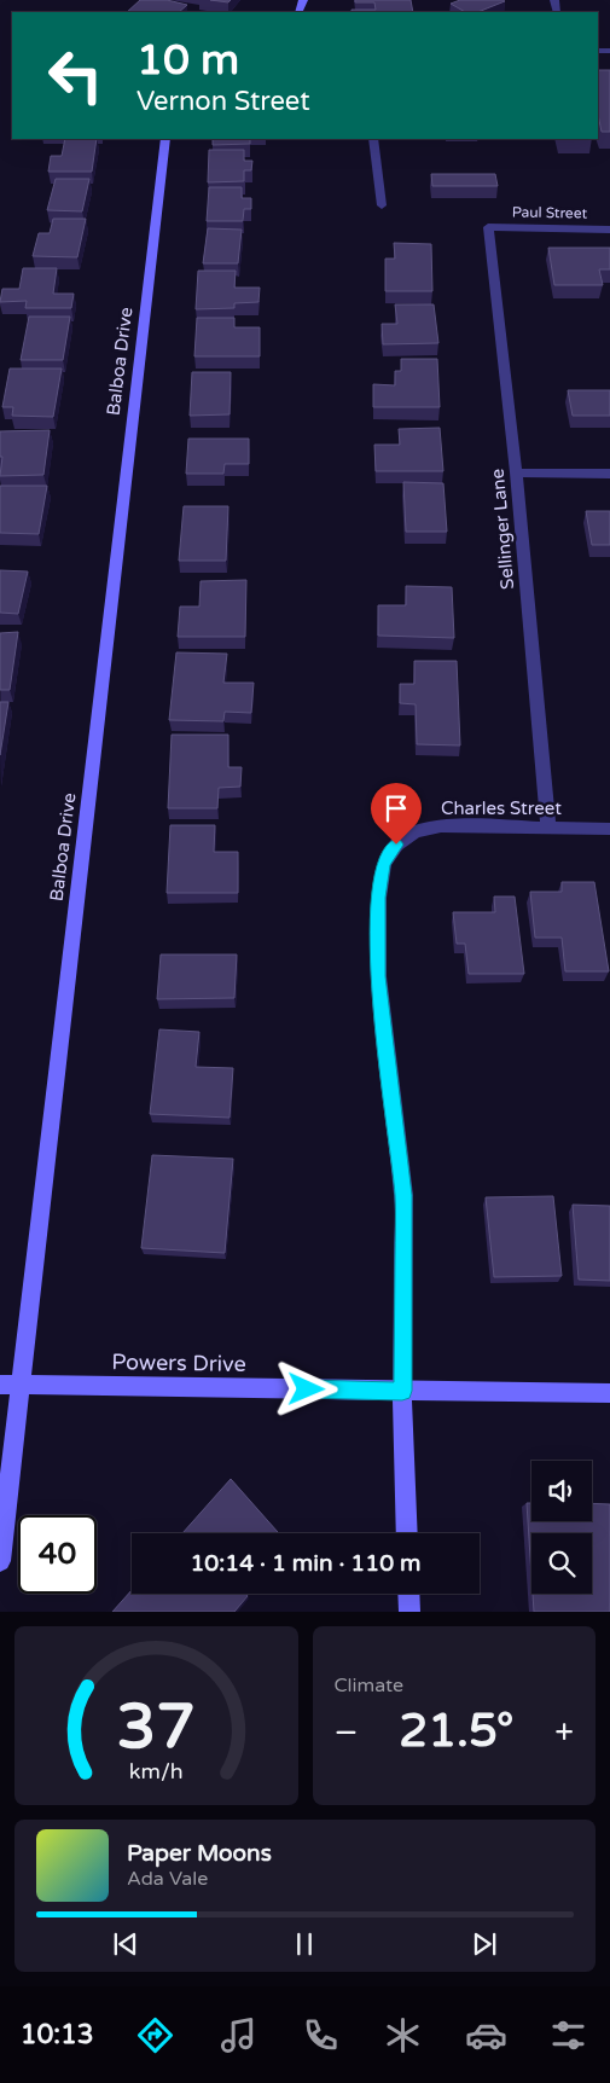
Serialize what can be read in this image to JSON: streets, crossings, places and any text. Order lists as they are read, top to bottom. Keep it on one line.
{"streets":{"street":["Paul Street","Balboa Drive","Sellinger Lane","Charles Street","Powers Drive"]},"crossings":[["Paul Street","Sellinger Lane"],["Balboa Drive","Powers Drive"],["Sellinger Lane","Charles Street"],["Charles Street","Powers Drive"]],"page":{"turn":["10 m","Vernon Street"],"limit":"40","trip":"10:14 · 1 min · 110 m","tile":"Climate","heat":["−","21.5°","+"],"song":["Paper Moons","Ada Vale"],"tabs":"10:13","gauge":["37","km/h"]}}
